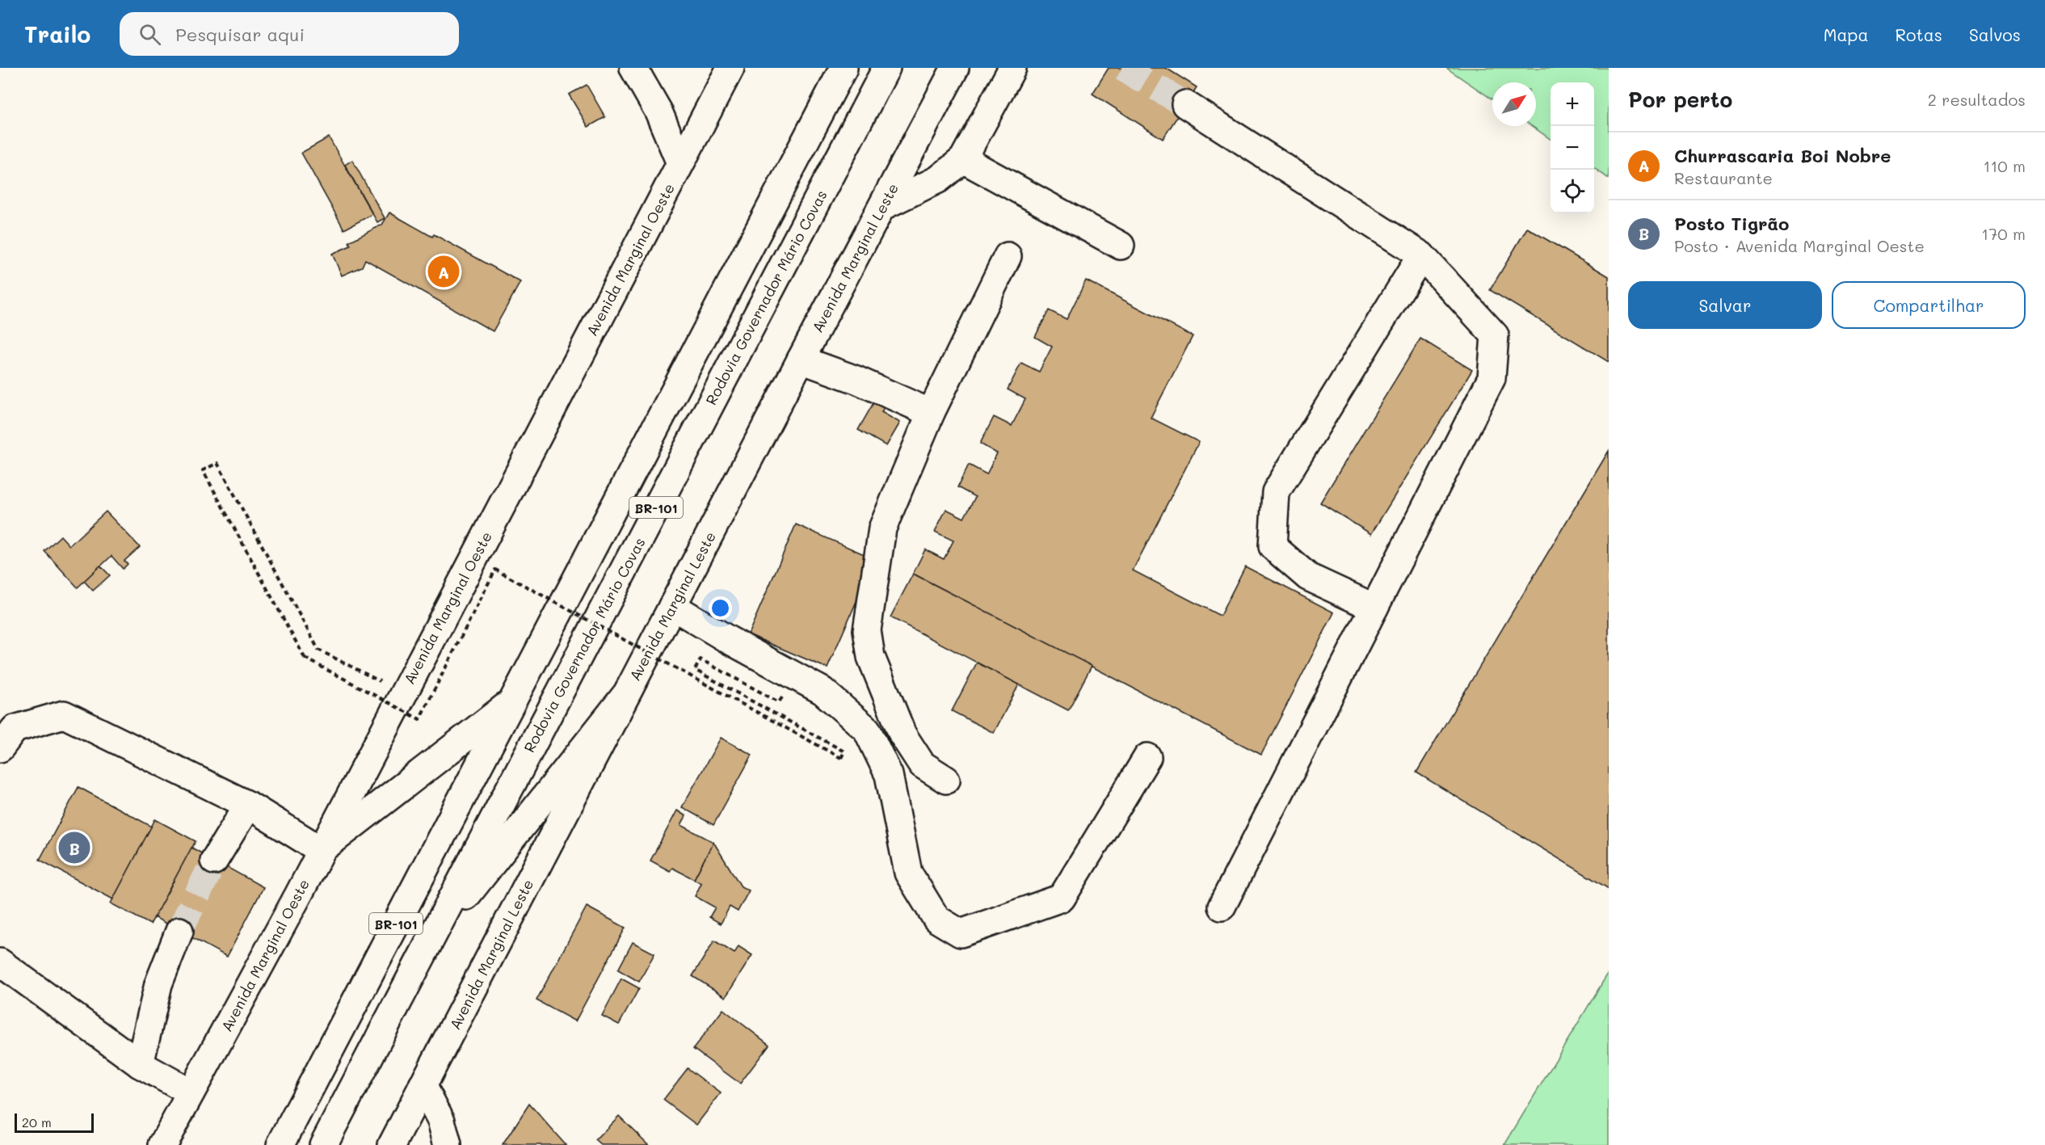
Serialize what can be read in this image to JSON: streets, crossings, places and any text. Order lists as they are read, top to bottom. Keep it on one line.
{"streets":{"main road":["Avenida Marginal Leste","Avenida Marginal Oeste","Rodovia Governador Mário Covas","BR-101"]},"scale_bar":"20 m","north":"top right","page":{"header":"Trailo","search":"Pesquisar aqui","nav":["Mapa","Rotas","Salvos"],"heading":["Por perto","2 resultados"],"map_buttons":["+","−"],"list":[{"mark":"A","name":"Churrascaria Boi Nobre","note":"Restaurante","value":"110 m"},{"mark":"B","name":"Posto Tigrão","note":"Posto · Avenida Marginal Oeste","value":"170 m"}],"pins":["A","B"],"buttons":["Salvar","Compartilhar"],"scale":"20 m"}}
